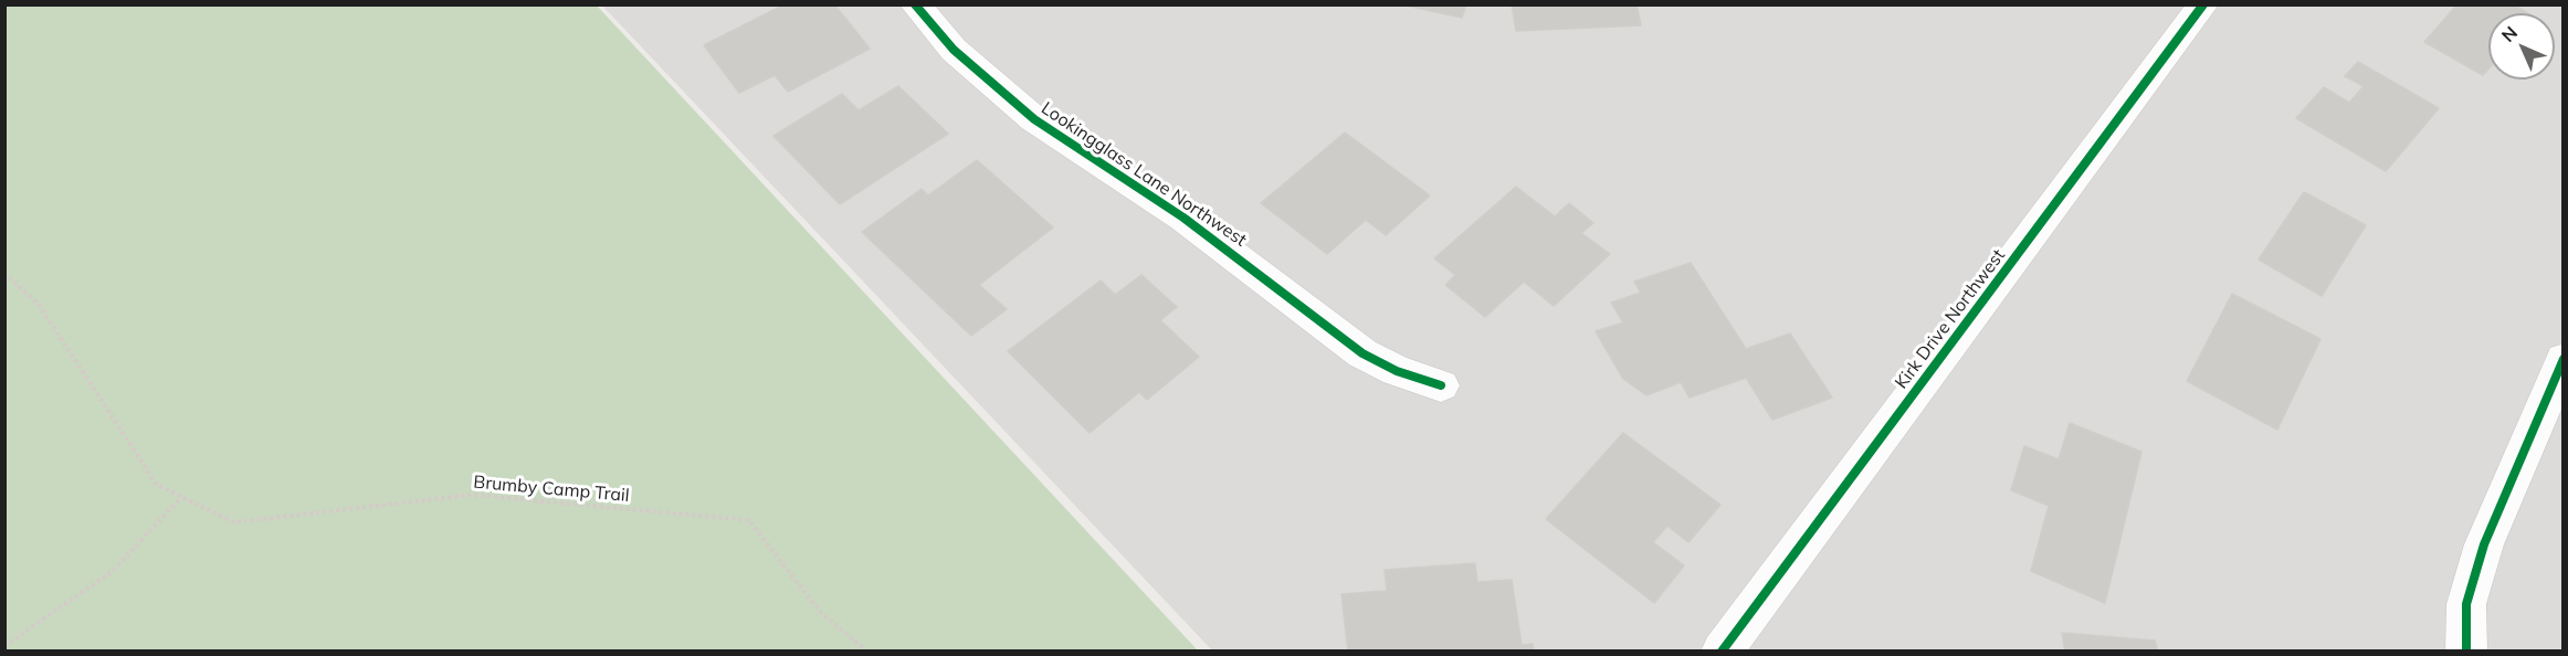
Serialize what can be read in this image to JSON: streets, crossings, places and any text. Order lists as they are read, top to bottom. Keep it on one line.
{"streets":{"street":["Lookingglass Lane Northwest","Kirk Drive Northwest"],"path":["Brumby Camp Trail"]},"north":"top left"}
